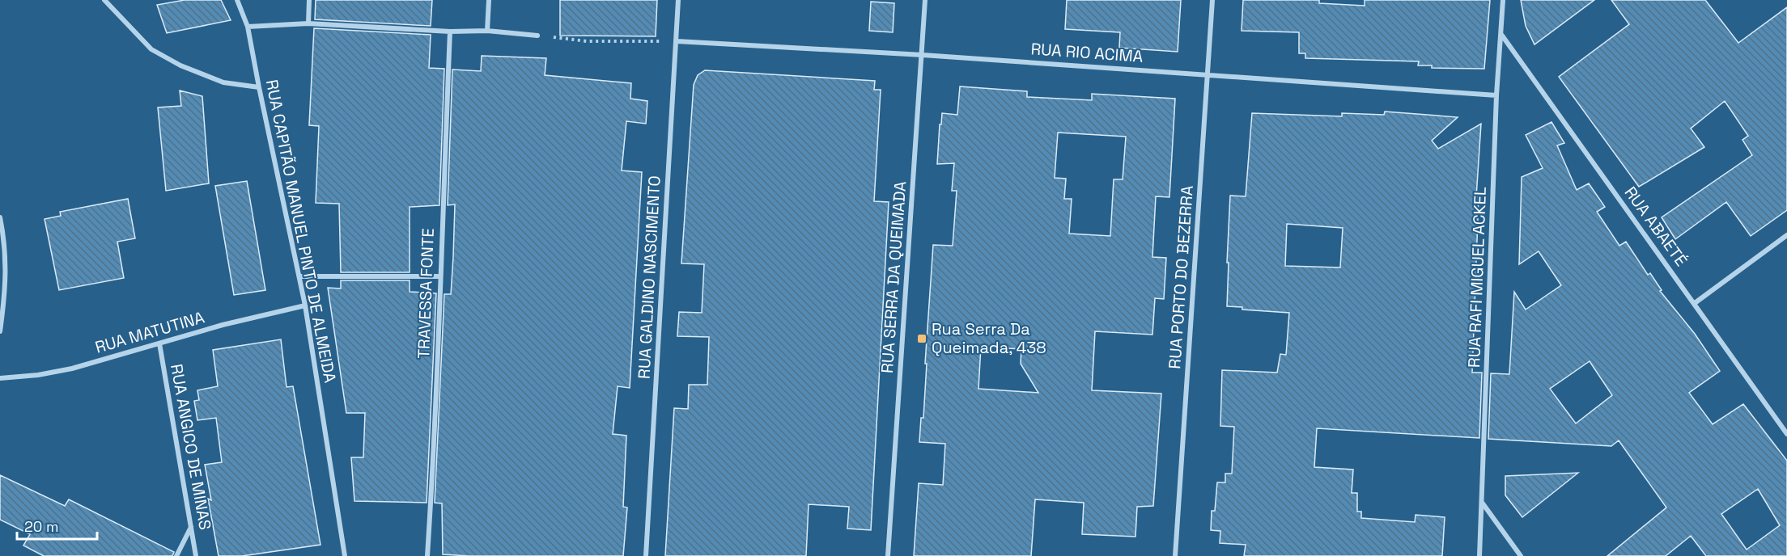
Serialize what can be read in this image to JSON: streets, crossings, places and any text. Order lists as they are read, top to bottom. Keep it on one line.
{"streets":{"street":["RUA RIO ACIMA","RUA ABAETÉ","RUA CAPITÃO MANUEL PINTO DE ALMEIDA","RUA GALDINO NASCIMENTO","RUA SERRA DA QUEIMADA","RUA PORTO DO BEZERRA","RUA RAFI MIGUEL ACKEL","TRAVESSA FONTE","RUA MATUTINA","RUA ANGICO DE MINAS"]},"crossings":[["RUA RIO ACIMA","RUA GALDINO NASCIMENTO"],["RUA RIO ACIMA","RUA SERRA DA QUEIMADA"],["RUA RIO ACIMA","RUA PORTO DO BEZERRA"],["RUA RIO ACIMA","RUA RAFI MIGUEL ACKEL"],["RUA ABAETÉ","RUA RAFI MIGUEL ACKEL"],["RUA CAPITÃO MANUEL PINTO DE ALMEIDA","RUA MATUTINA"],["RUA MATUTINA","RUA ANGICO DE MINAS"]],"places":{"transit":["Rua Serra Da Queimada, 438"]},"scale_bar":"20 m"}
